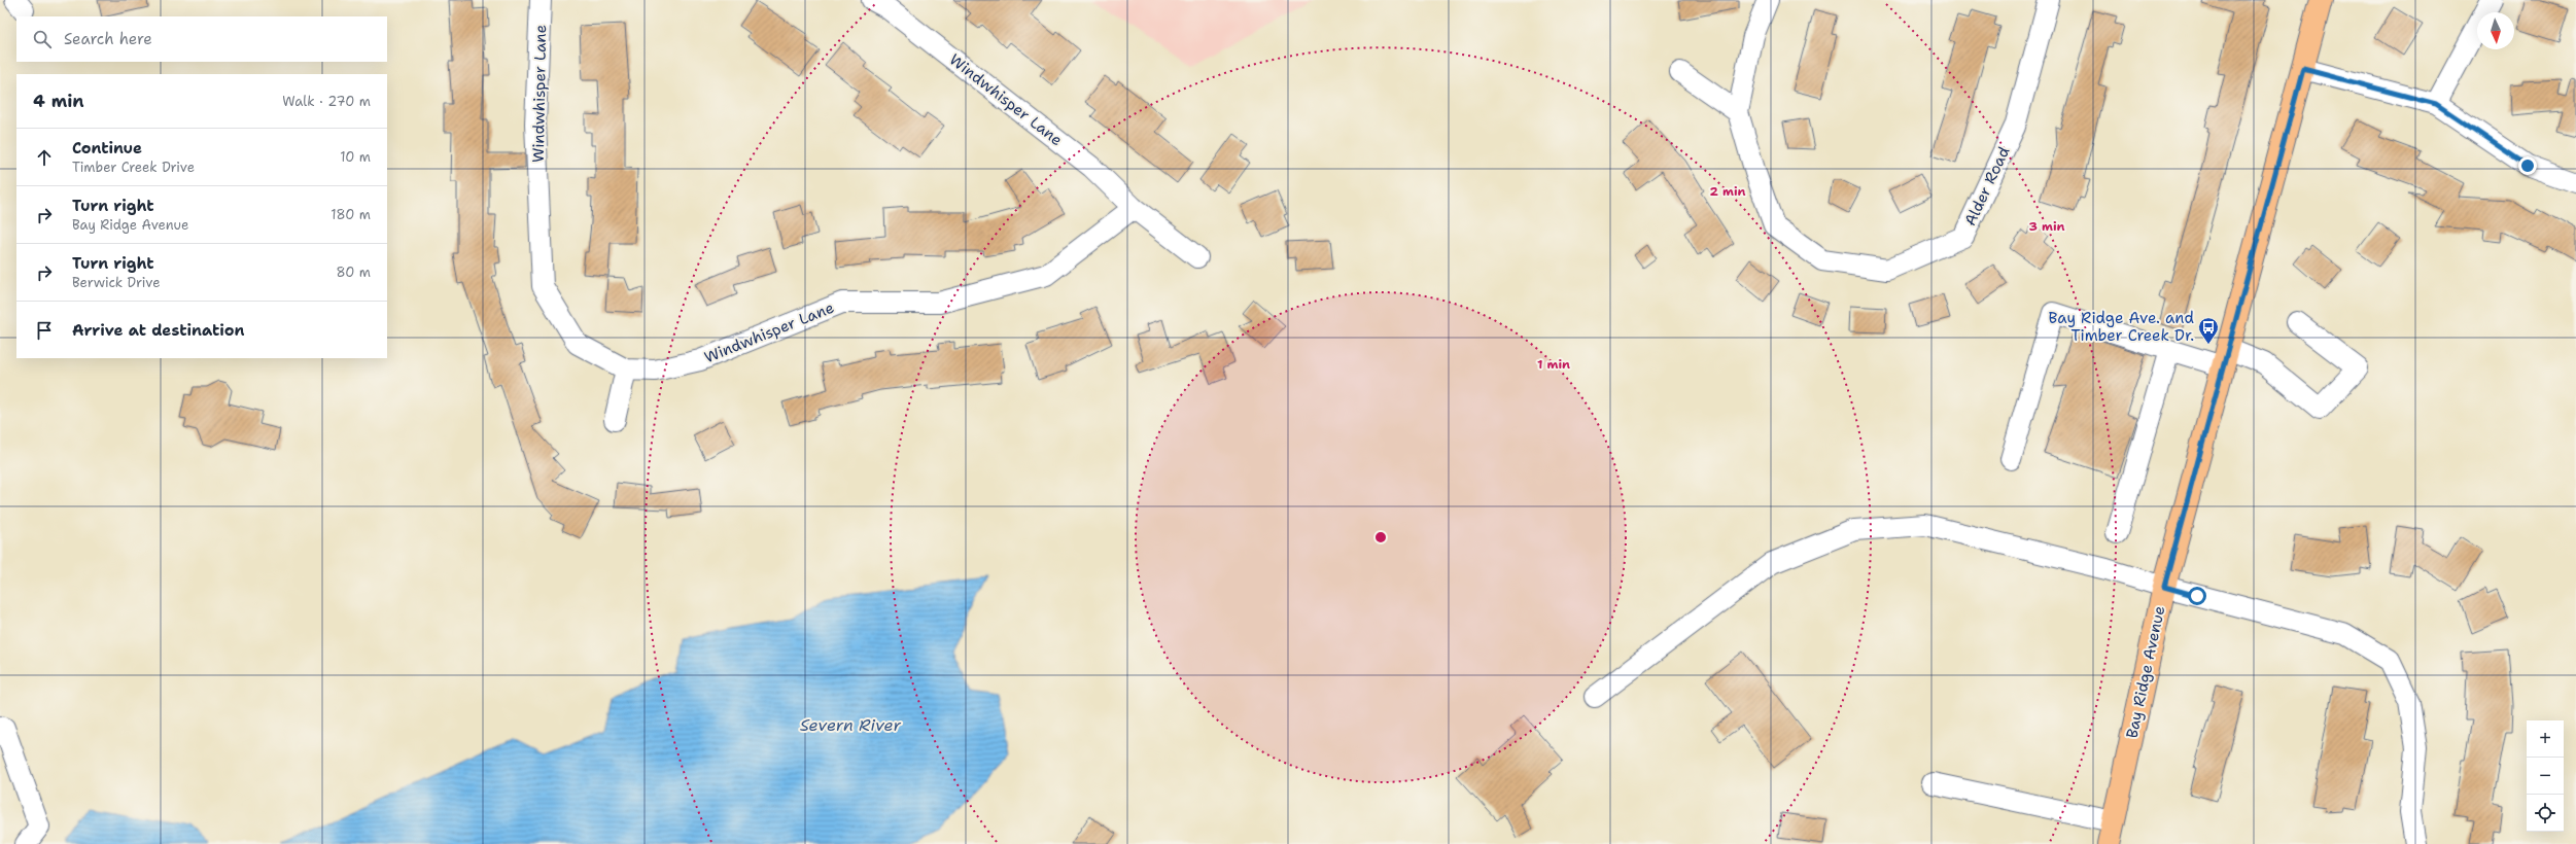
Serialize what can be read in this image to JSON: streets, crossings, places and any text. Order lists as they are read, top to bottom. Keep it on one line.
{"streets":{"main road":["Bay Ridge Avenue"],"street":["Windwhisper Lane","Alder Road"]},"water":["Severn River"],"places":{"bus stop":["Bay Ridge Ave. and Timber Creek Dr."]},"north":"bottom","page":{"search":"Search here","heading":["4 min","Walk · 270 m"],"list":[["Continue","Timber Creek Drive","10 m"],["Turn right","Bay Ridge Avenue","180 m"],["Turn right","Berwick Drive","80 m"],"Arrive at destination"],"map_buttons":["+","−"]},"rings":["2 min","3 min","1 min"]}
